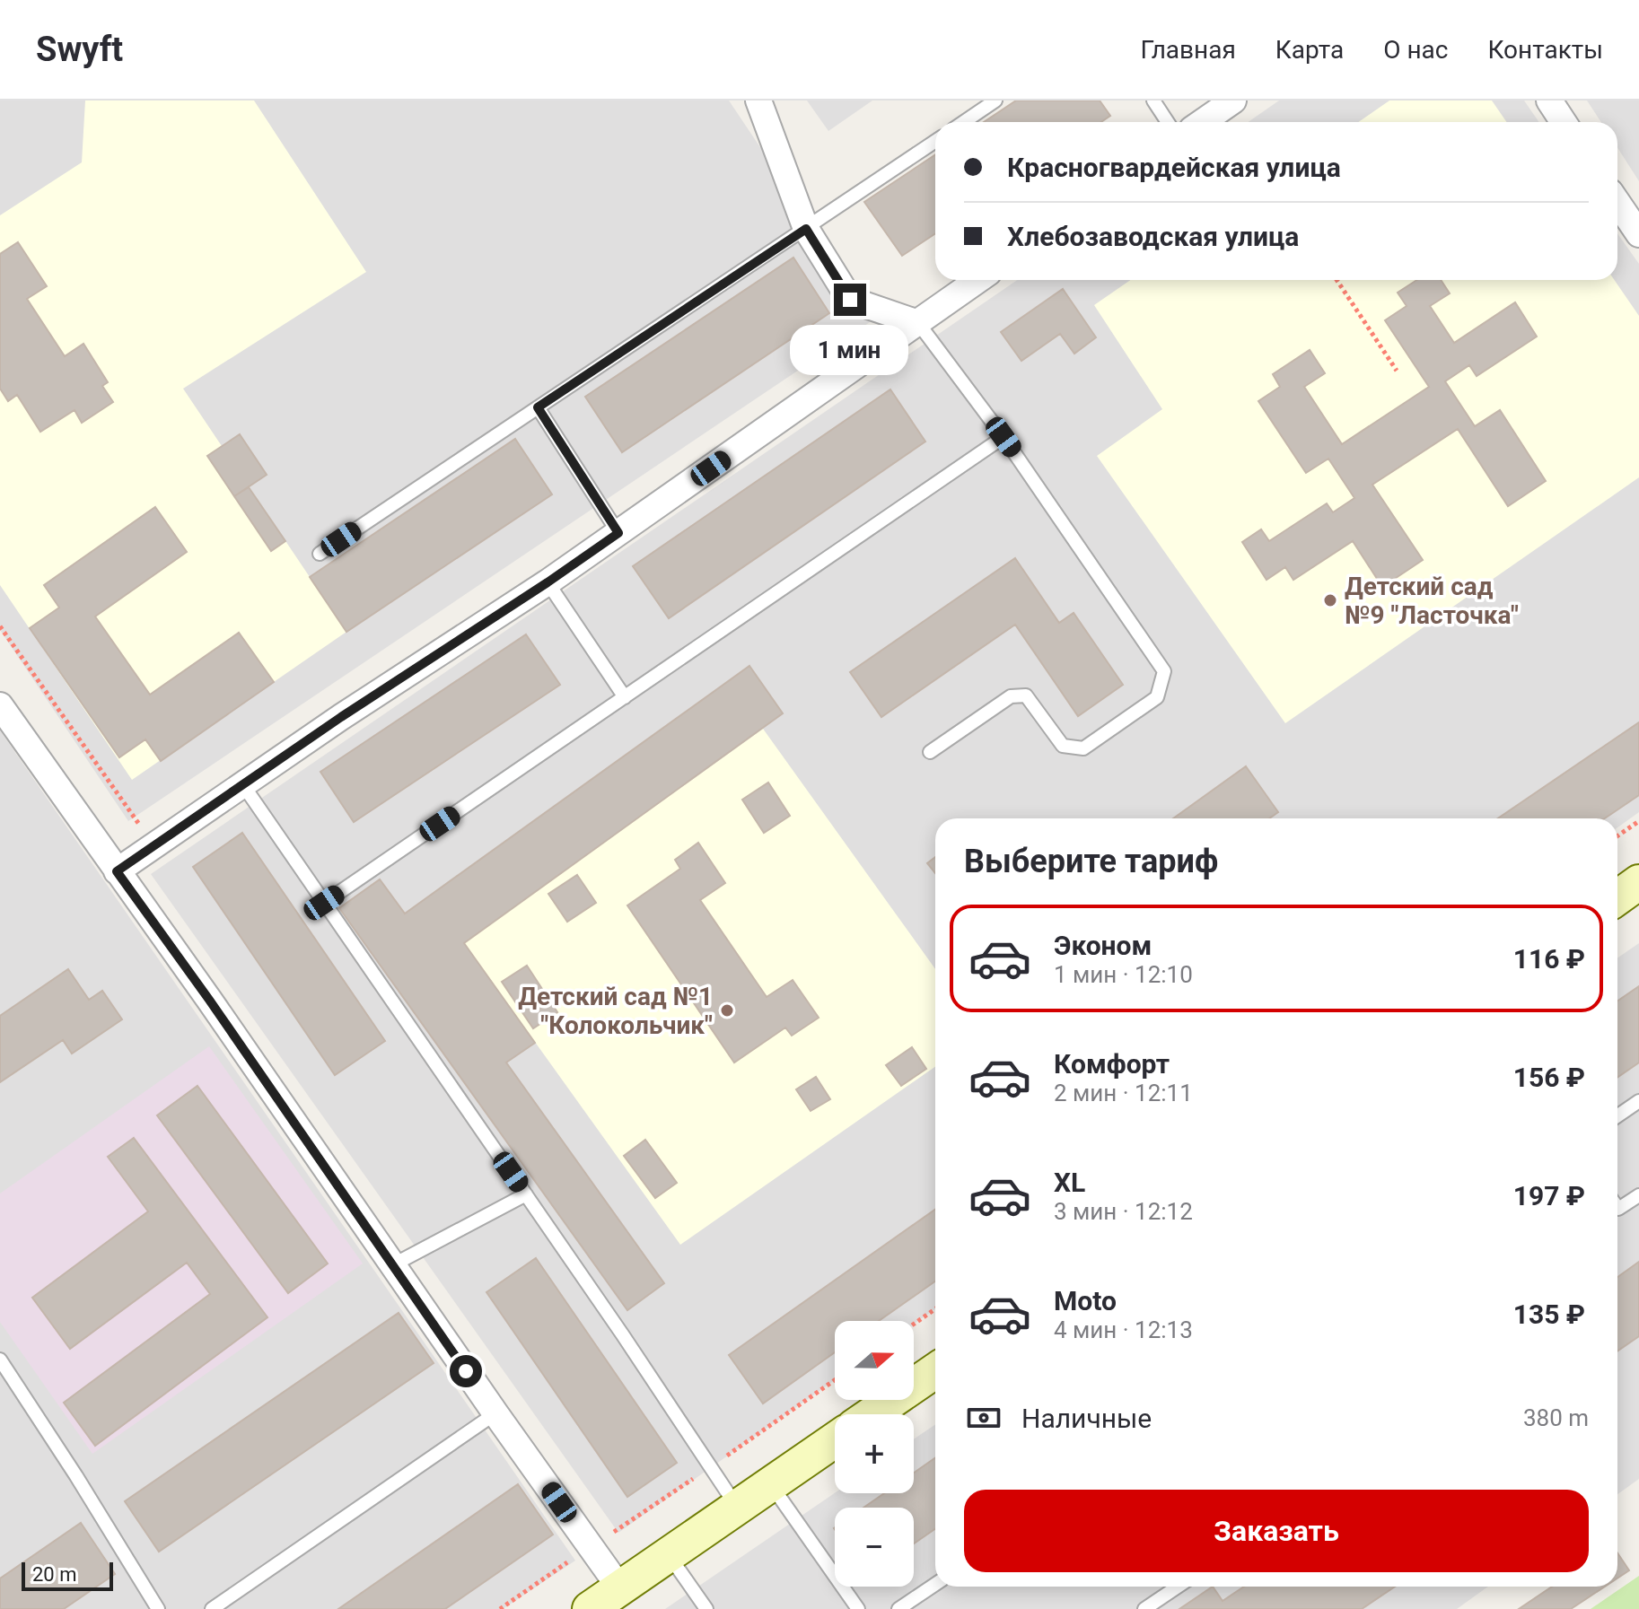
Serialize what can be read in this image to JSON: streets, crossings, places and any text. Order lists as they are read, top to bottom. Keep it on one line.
{"places":["Детский сад №9 \"Ласточка\"","Детский сад №1 \"Колокольчик\""],"scale_bar":"20 m","north":"right","page":{"header":"Swyft","nav":["Главная","Карта","О нас","Контакты"],"banner":["Красногвардейская улица","Хлебозаводская улица"],"bubble":"1 мин","heading":"Выберите тариф","list":[{"name":"Эконом","note":"1 мин · 12:10","value":"116 ₽"},{"name":"Комфорт","note":"2 мин · 12:11","value":"156 ₽"},{"name":"XL","note":"3 мин · 12:12","value":"197 ₽"},{"name":"Moto","note":"4 мин · 12:13","value":"135 ₽"}],"map_buttons":["+","−"],"pay":["Наличные","380 m"],"buttons":"Заказать","scale":"20 m"}}
